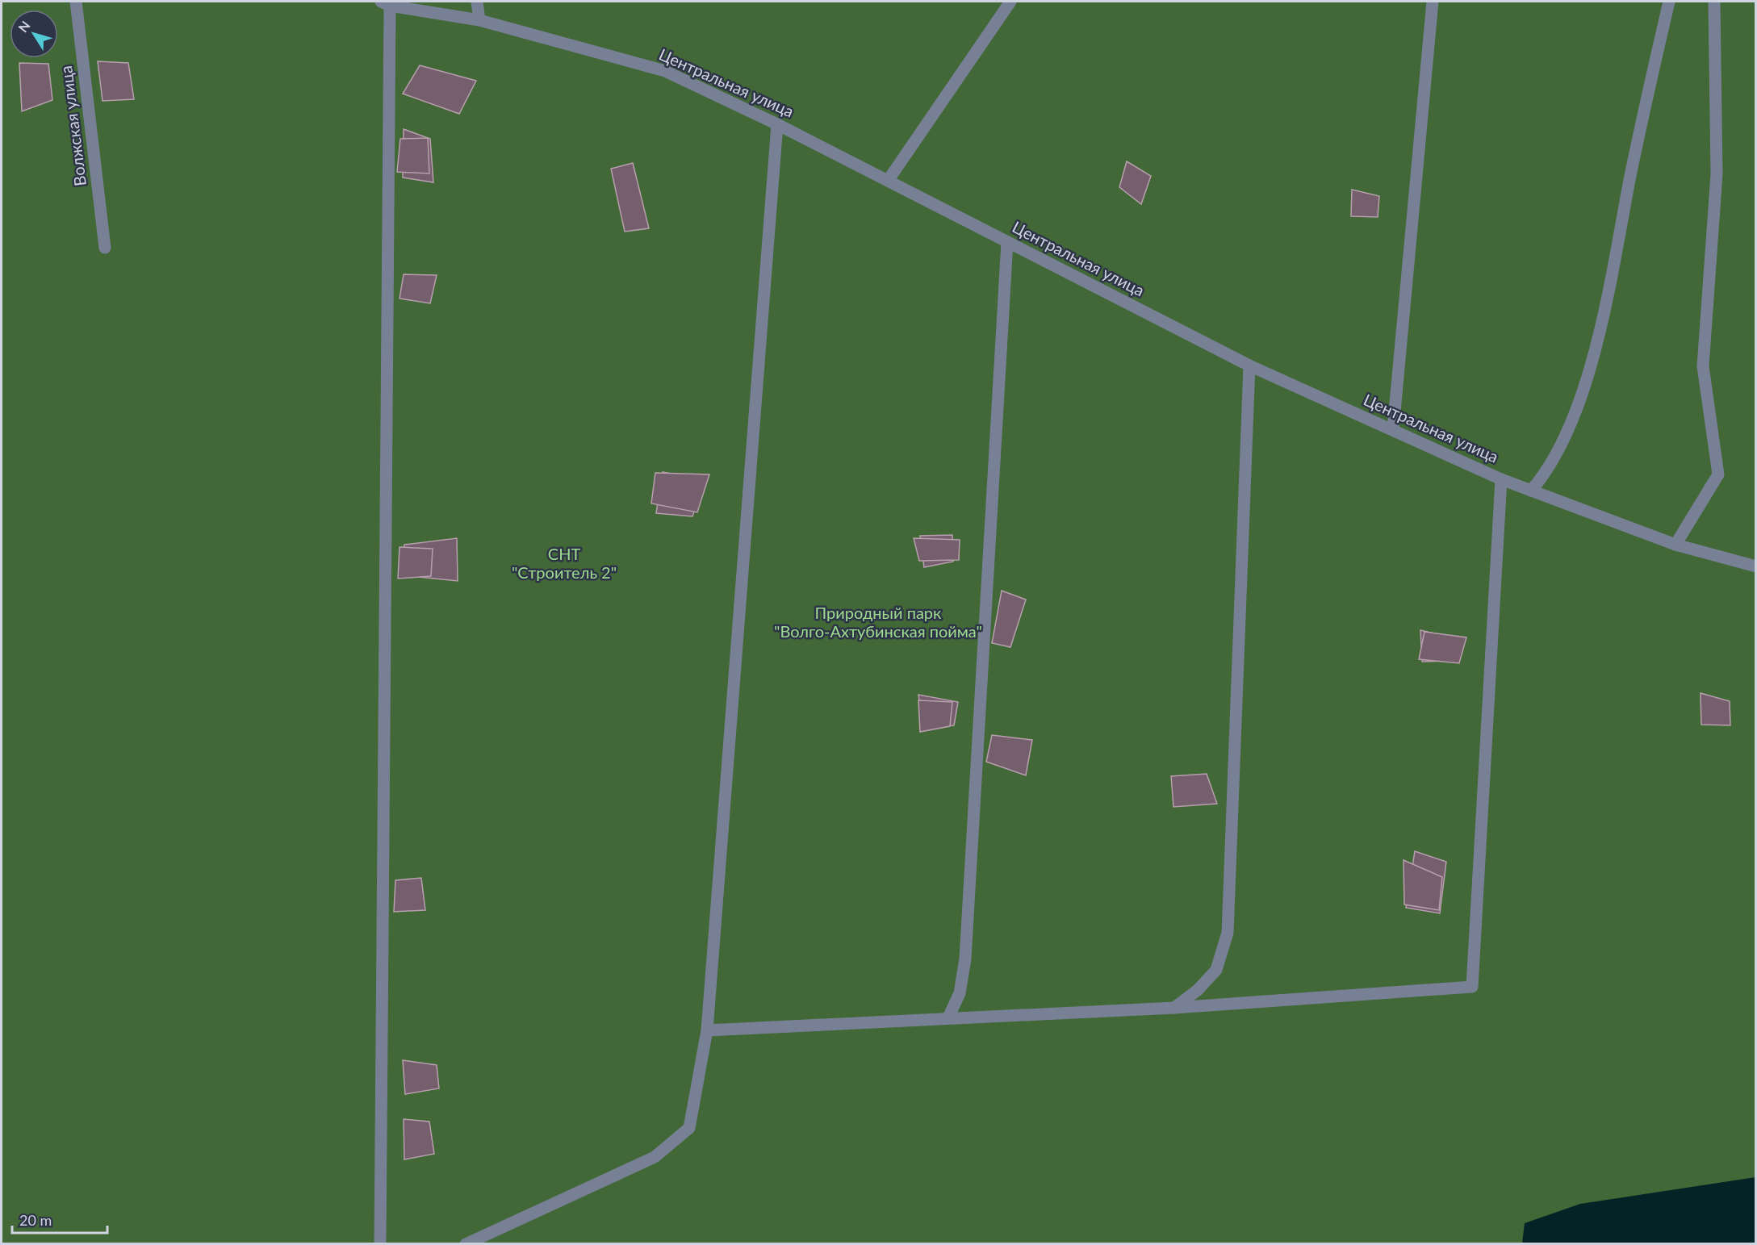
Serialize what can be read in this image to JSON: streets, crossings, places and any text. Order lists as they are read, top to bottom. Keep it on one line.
{"streets":{"street":["Центральная улица","Волжская улица"]},"parks":["СНТ \"Строитель 2\"","Природный парк \"Волго-Ахтубинская пойма\""],"scale_bar":"20 m","north":"top left"}
